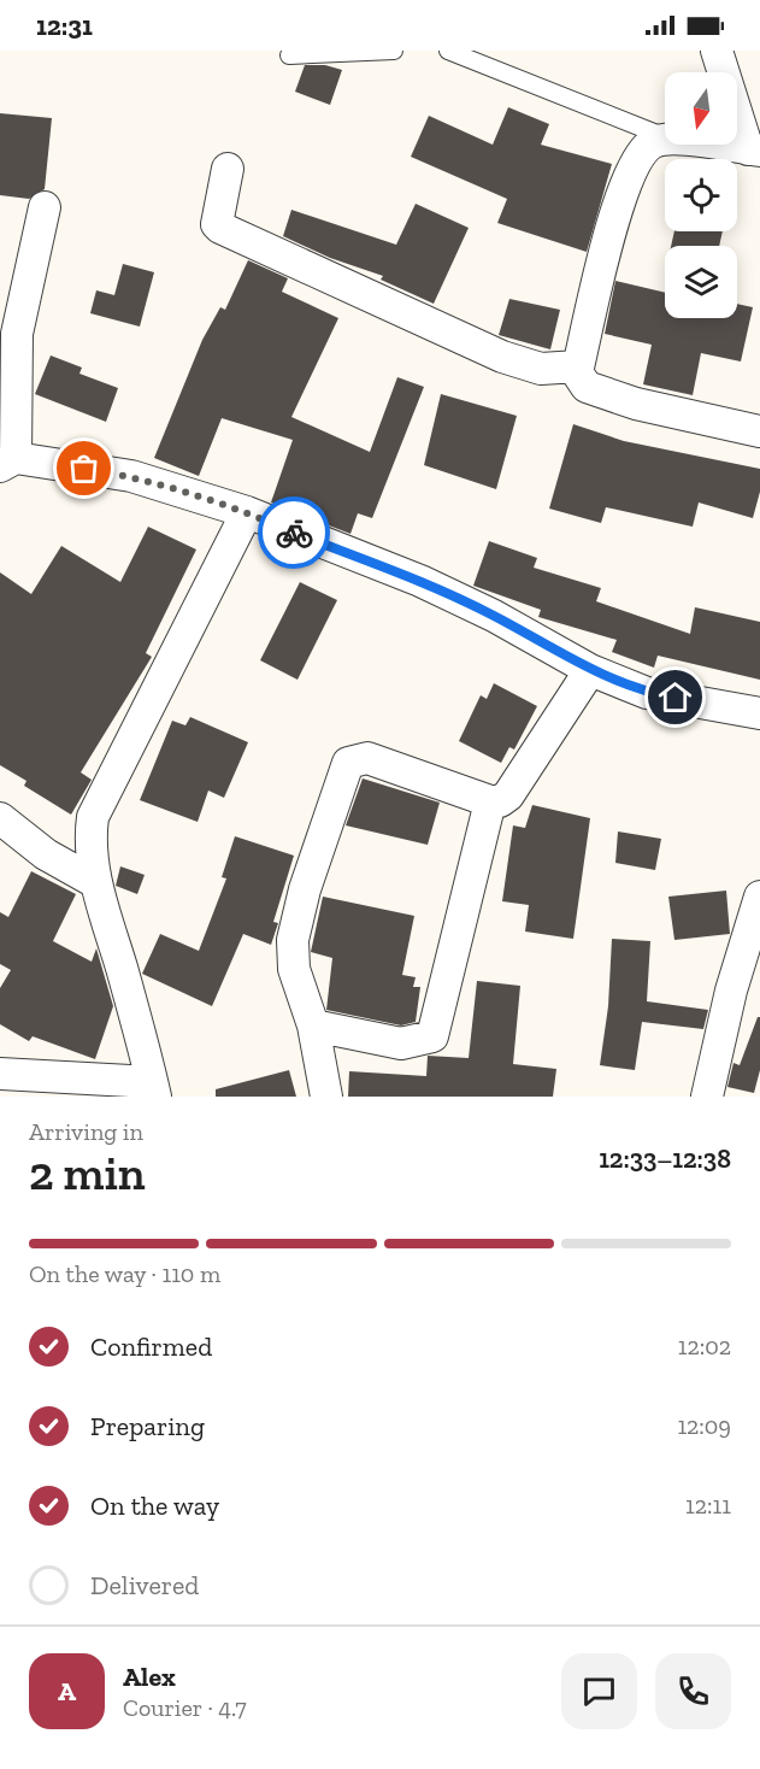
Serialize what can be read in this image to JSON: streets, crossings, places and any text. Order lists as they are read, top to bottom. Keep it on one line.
{"north":"bottom","page":{"status":"12:31","heading":["2 min","Arriving in","12:33–12:38"],"panel":["Alex","Courier · 4.7"],"bar":"On the way · 110 m","list":[["Confirmed","12:02"],["Preparing","12:09"],["On the way","12:11"],"Delivered"],"round":"A"}}
